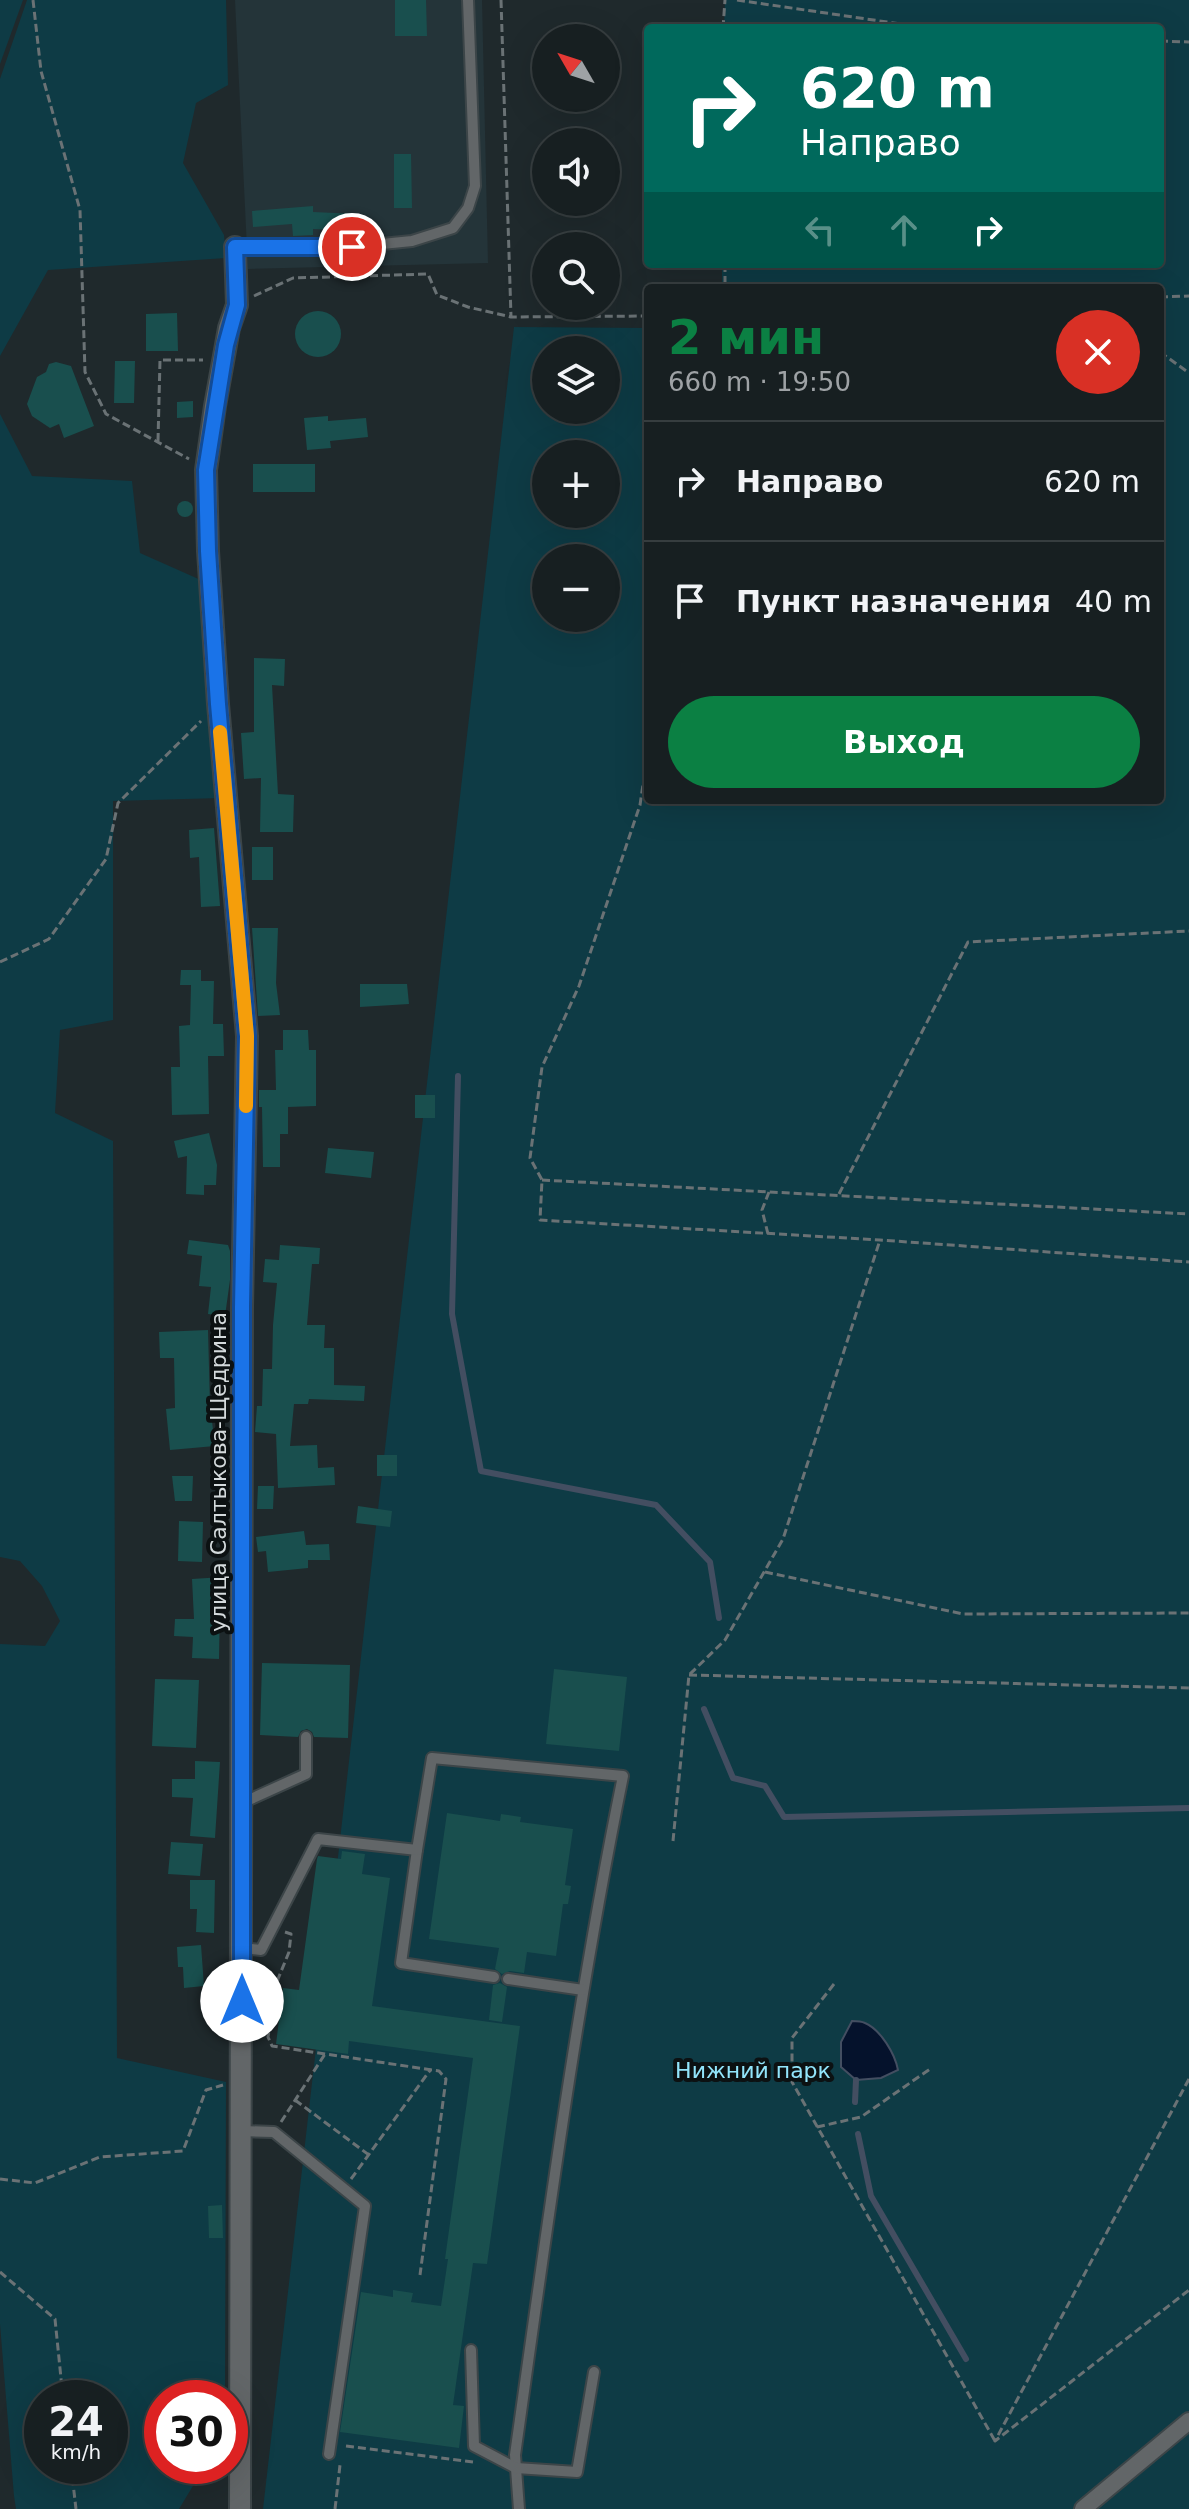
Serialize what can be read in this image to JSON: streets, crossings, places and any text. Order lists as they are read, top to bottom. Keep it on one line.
{"streets":{"street":["улица Салтыкова-Щедрина"]},"parks":["Нижний парк"],"north":"top left","page":{"map_buttons":["+","−"],"turn":["620 m","Направо"],"heading":["2 мин","660 m · 19:50"],"list":[{"name":"Направо","value":"620 m"},{"name":"Пункт назначения","value":"40 m"}],"buttons":"Выход","speed":"24 km/h","limit":"30"}}
